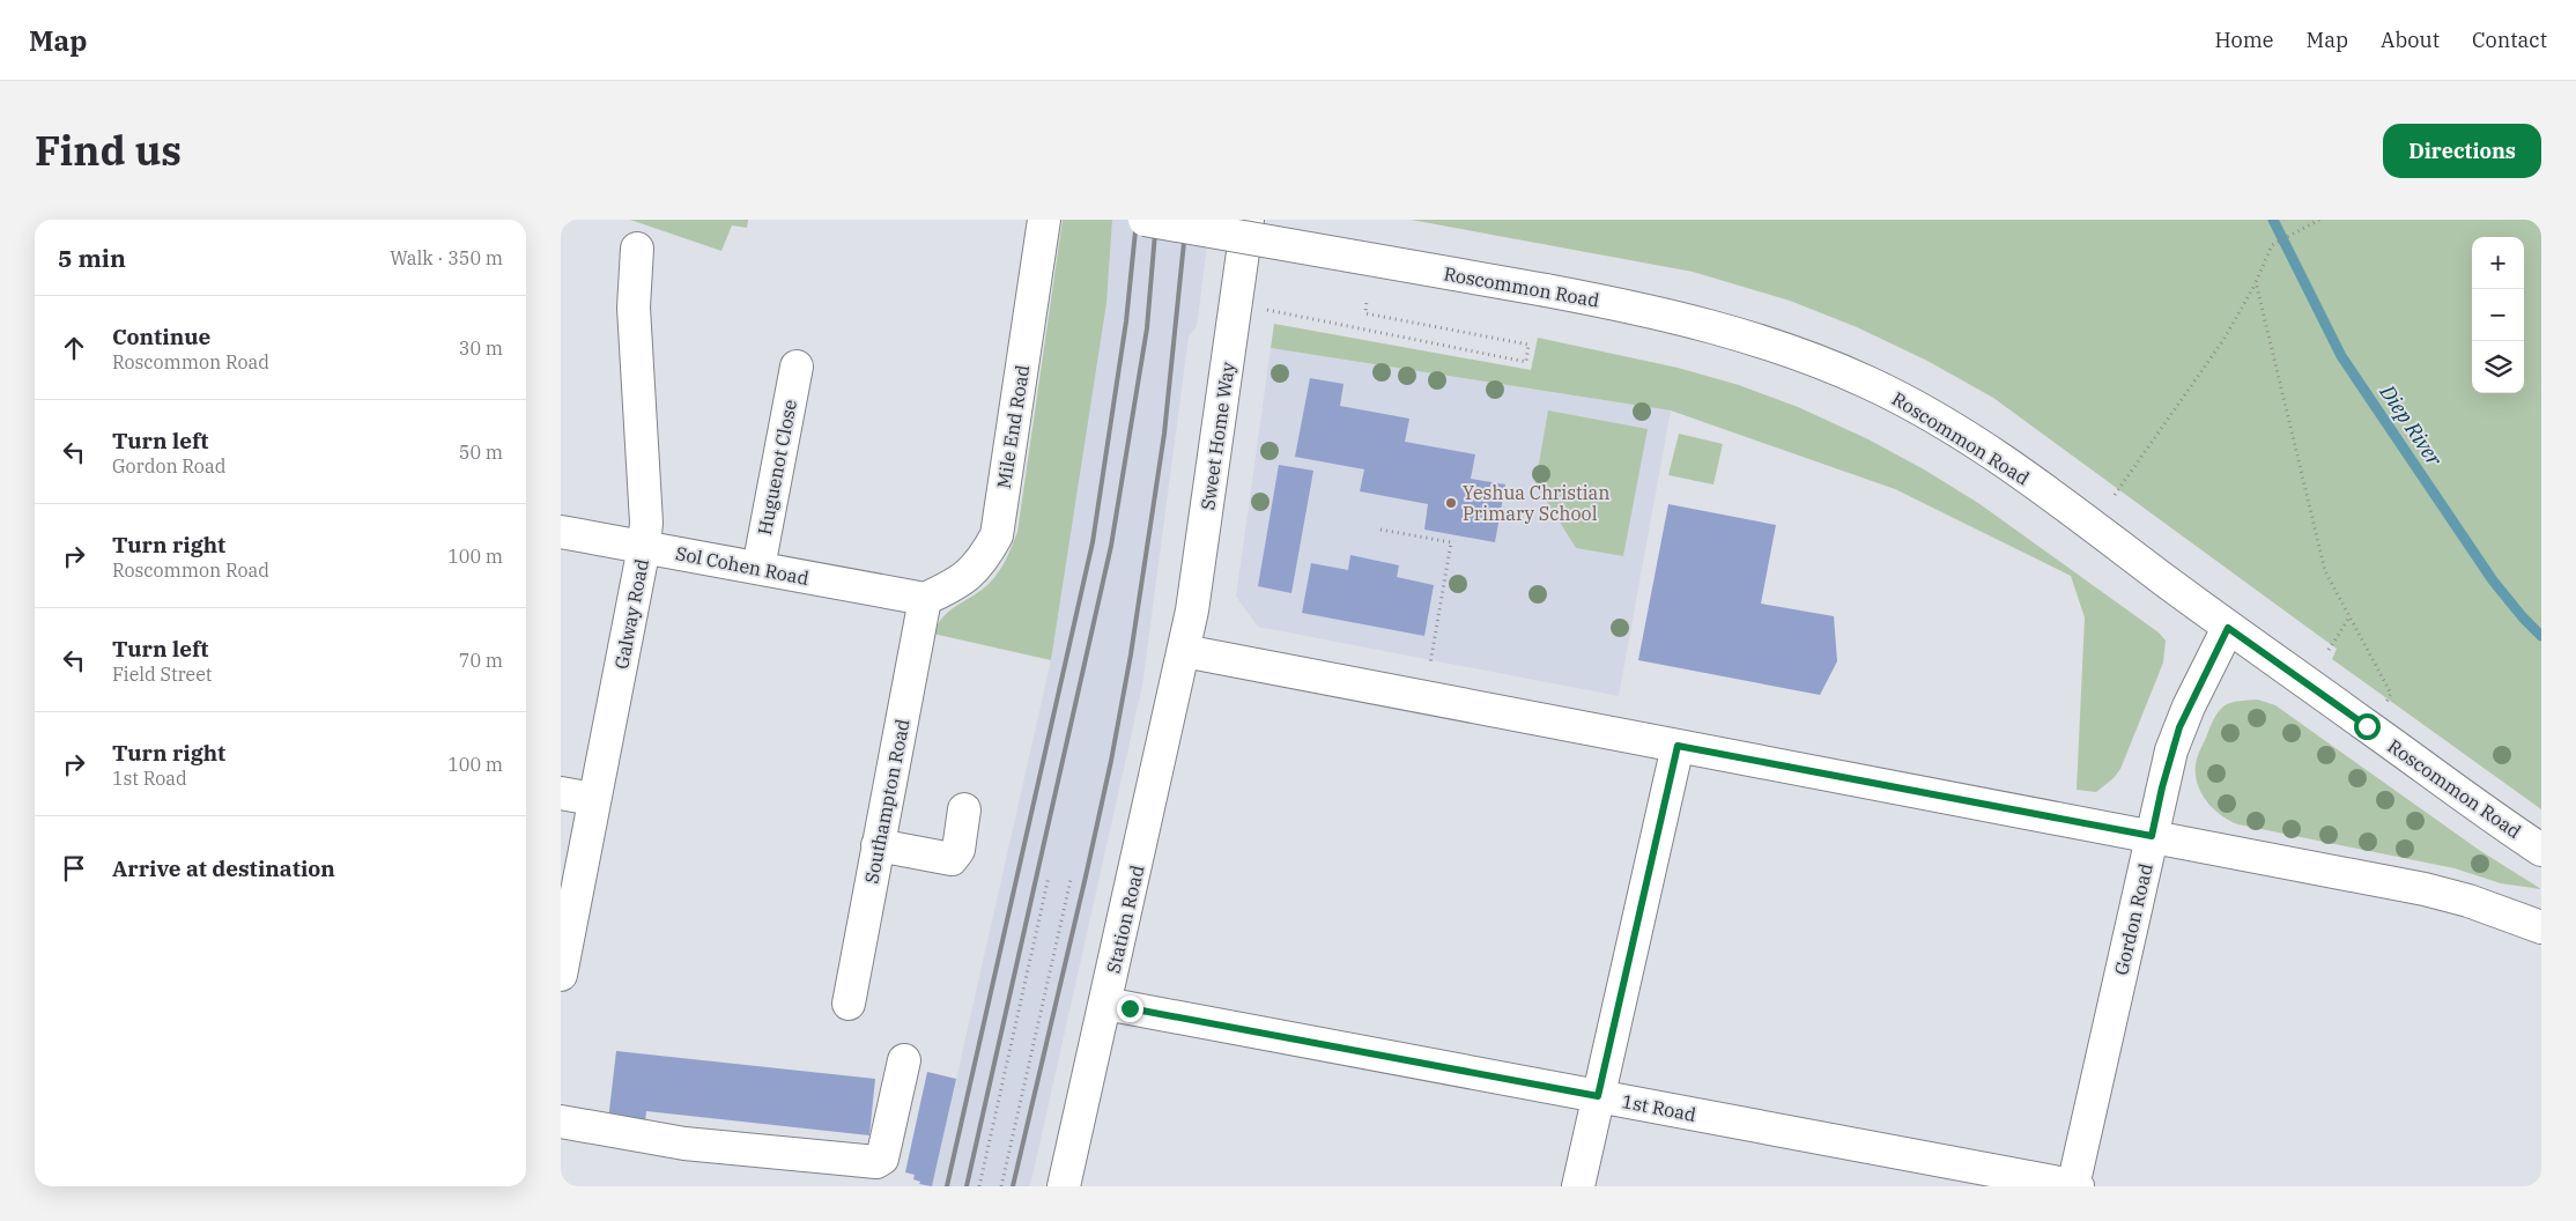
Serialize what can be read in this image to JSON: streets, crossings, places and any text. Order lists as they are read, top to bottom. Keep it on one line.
{"streets":{"street":["Roscommon Road","Mile End Road","Sweet Home Way","Huguenot Close","Sol Cohen Road","Galway Road","Southampton Road","Station Road","Gordon Road","1st Road"]},"crossings":[["Roscommon Road","Gordon Road"],["Mile End Road","Sol Cohen Road"],["Mile End Road","Southampton Road"],["Sweet Home Way","Station Road"],["Huguenot Close","Sol Cohen Road"],["Sol Cohen Road","Galway Road"],["Sol Cohen Road","Southampton Road"],["Station Road","1st Road"],["Gordon Road","1st Road"]],"water":["Diep River"],"places":["Yeshua Christian Primary School"],"page":{"header":"Map","nav":["Home","Map","About","Contact"],"title":"Find us","buttons":"Directions","heading":["5 min","Walk · 350 m"],"map_buttons":["+","−"],"list":[["Continue","Roscommon Road","30 m"],["Turn left","Gordon Road","50 m"],["Turn right","Roscommon Road","100 m"],["Turn left","Field Street","70 m"],["Turn right","1st Road","100 m"],"Arrive at destination"]}}
